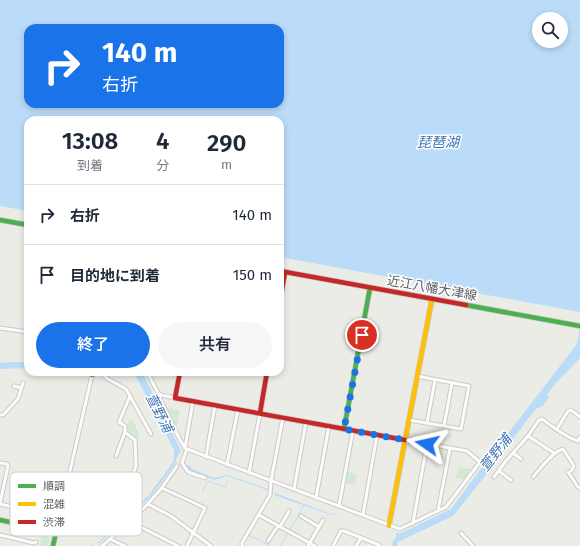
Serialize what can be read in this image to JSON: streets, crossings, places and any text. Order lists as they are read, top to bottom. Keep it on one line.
{"streets":{"street":["近江八幡大津線"]},"water":["琵琶湖","萱野浦"],"legend":["順調","混雑","渋滞"],"page":{"turn":["140 m","右折"],"eta":["13:08","到着","4","分","290","m"],"list":[{"name":"右折","value":"140 m"},{"name":"目的地に到着","value":"150 m"}],"buttons":["終了","共有"]}}
